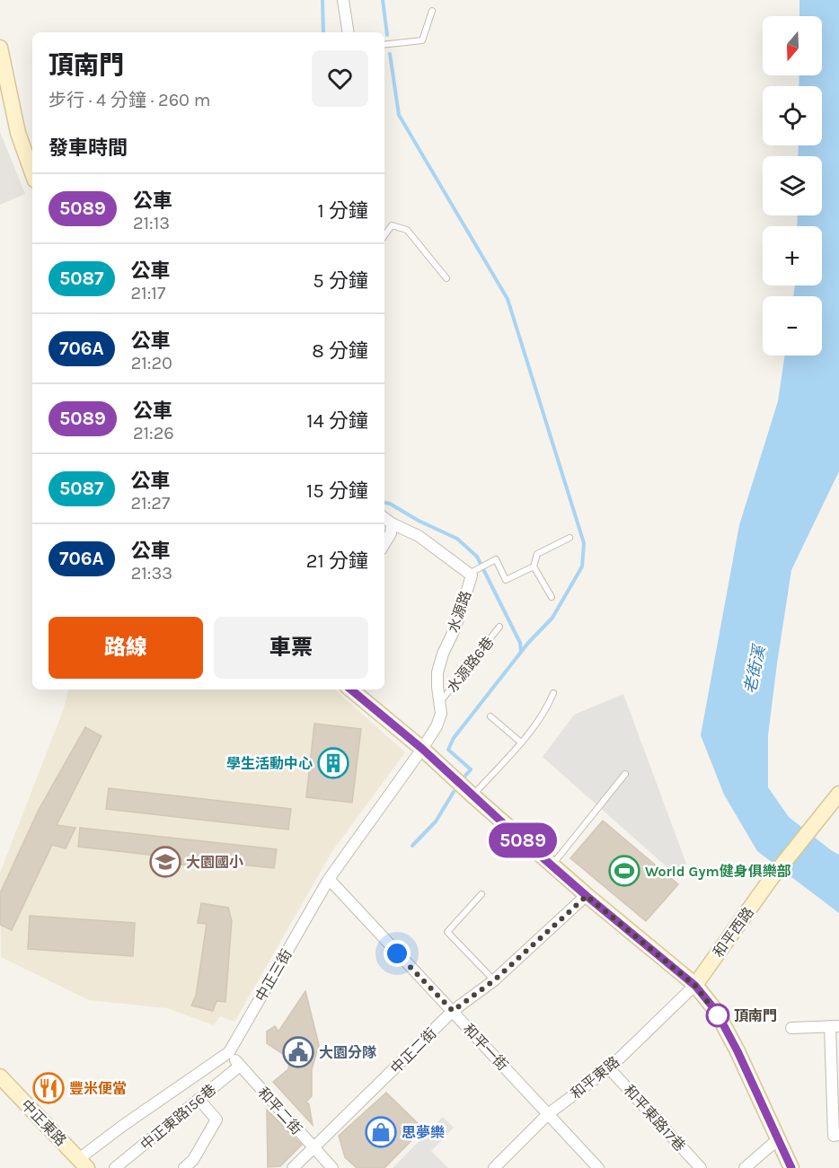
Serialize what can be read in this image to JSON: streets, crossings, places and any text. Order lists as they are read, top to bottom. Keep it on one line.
{"streets":{"main road":["和平西路","中正東路"],"street":["水源路","中正三街","和平一街","中正二街","和平東路","和平二街","中正東路156巷","和平東路17巷"],"lane":["水源路6巷"]},"crossings":[["水源路","水源路6巷"],["水源路","中正三街"],["和平西路","和平東路"],["中正三街","和平一街"],["中正三街","和平二街"],["中正三街","中正東路"],["和平一街","中正二街"],["和平一街","和平東路"],["中正二街","和平二街"],["和平東路","和平東路17巷"],["和平二街","中正東路156巷"]],"water":["老街溪"],"places":{"building":["學生活動中心"],"school or university":["大園國小"],"sports":["World Gym健身俱樂部"],"other":["頂南門"],"public building":["大園分隊"],"restaurant":["豐米便當"],"shop":["思夢樂"]},"lines":["bus line 5089"],"north":"bottom","page":{"on_map":"5089","map_buttons":["+","−"],"heading":[["頂南門","步行 · 4 分鐘 · 260 m"],"發車時間"],"list":[{"mark":"5089","name":"公車","note":"21:13","value":"1 分鐘"},{"mark":"5087","name":"公車","note":"21:17","value":"5 分鐘"},{"mark":"706A","name":"公車","note":"21:20","value":"8 分鐘"},{"mark":"5089","name":"公車","note":"21:26","value":"14 分鐘"},{"mark":"5087","name":"公車","note":"21:27","value":"15 分鐘"},{"mark":"706A","name":"公車","note":"21:33","value":"21 分鐘"}],"buttons":["路線","車票"]}}
